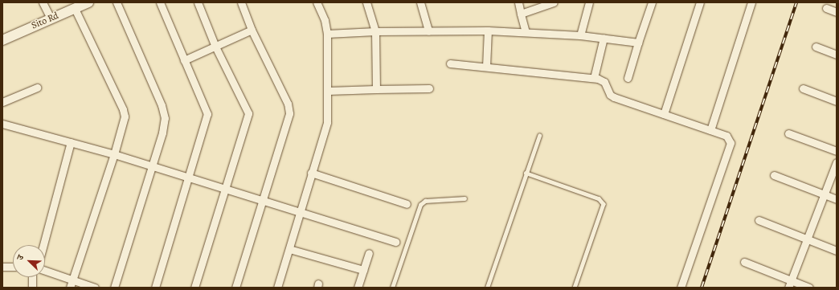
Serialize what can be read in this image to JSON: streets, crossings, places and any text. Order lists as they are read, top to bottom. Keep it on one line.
{"streets":{"main road":["Sito Rd"]},"north":"top left"}
